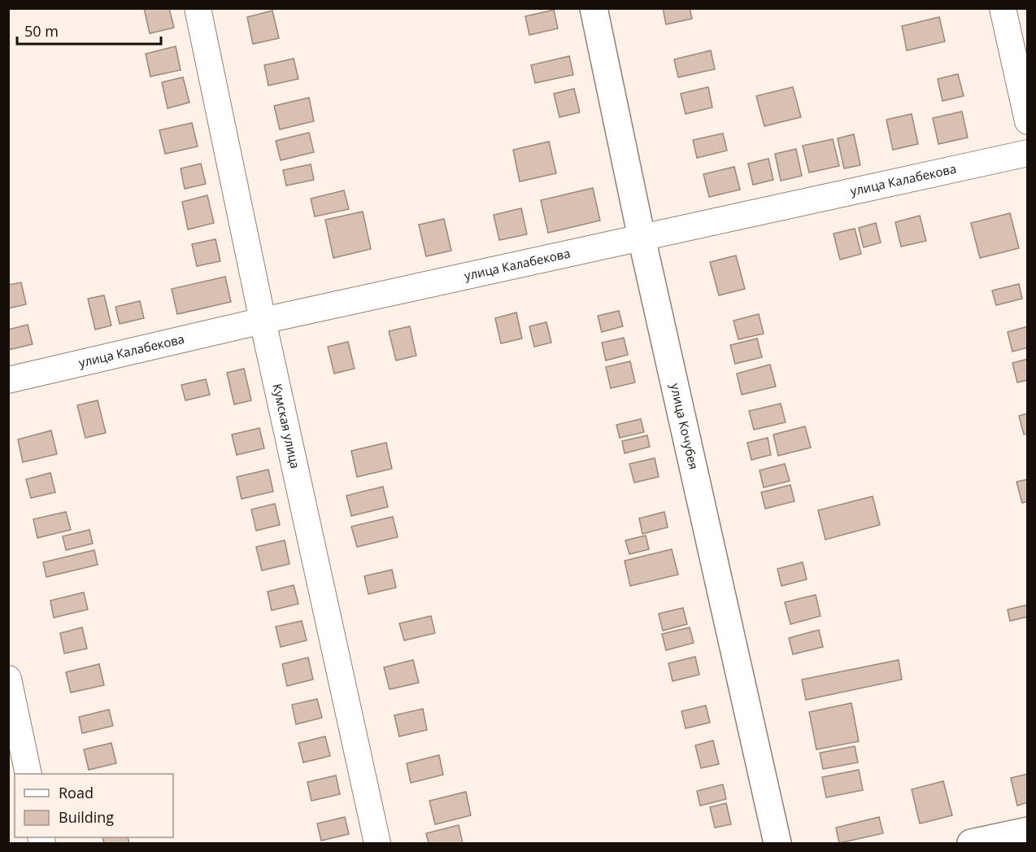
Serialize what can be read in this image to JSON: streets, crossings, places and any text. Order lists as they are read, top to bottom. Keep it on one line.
{"streets":{"main road":["улица Кочубея"],"street":["улица Калабекова","Кумская улица"]},"crossings":[["улица Калабекова","Кумская улица"],["улица Калабекова","улица Кочубея"]],"legend":["Road","Building"],"scale_bar":"50 m"}
